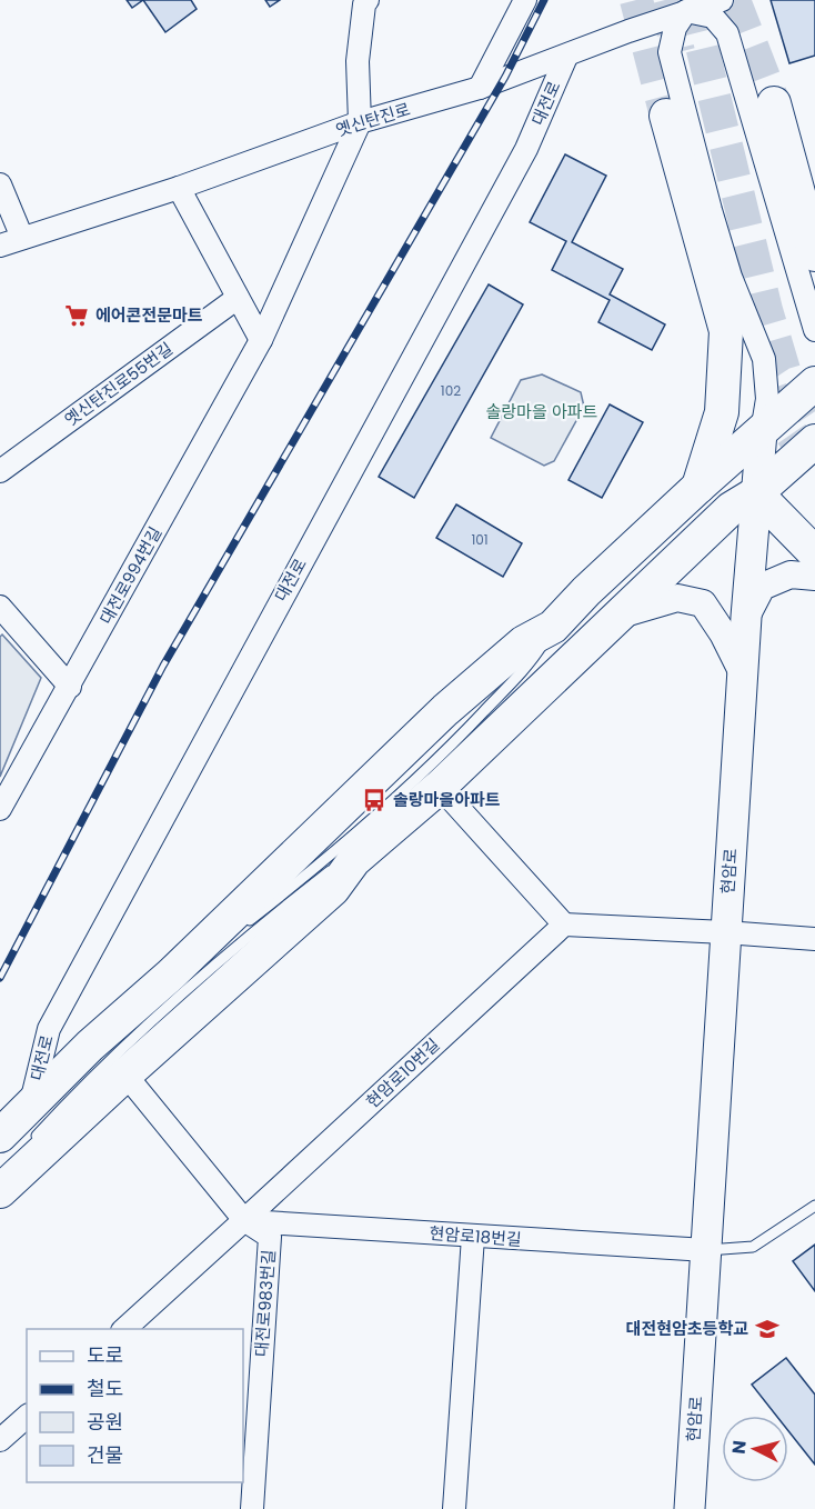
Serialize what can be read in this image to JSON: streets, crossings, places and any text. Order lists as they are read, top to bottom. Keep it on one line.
{"streets":{"main road":["대전로","현암로"],"street":["옛신탄진로","옛신탄진로55번길","대전로994번길","현암로10번길","현암로18번길","대전로983번길"]},"crossings":[["대전로","옛신탄진로"],["대전로","현암로"],["옛신탄진로","대전로994번길"],["현암로","현암로18번길"],["현암로10번길","현암로18번길"],["현암로10번길","대전로983번길"],["현암로18번길","대전로983번길"]],"parks":["솔랑마을 아파트"],"places":{"supermarket":["에어콘전문마트"],"bus stop":["솔랑마을아파트"],"school or university":["대전현암초등학교"]},"house_numbers":["102","101"],"legend":["도로","철도","공원","건물"],"north":"left"}
